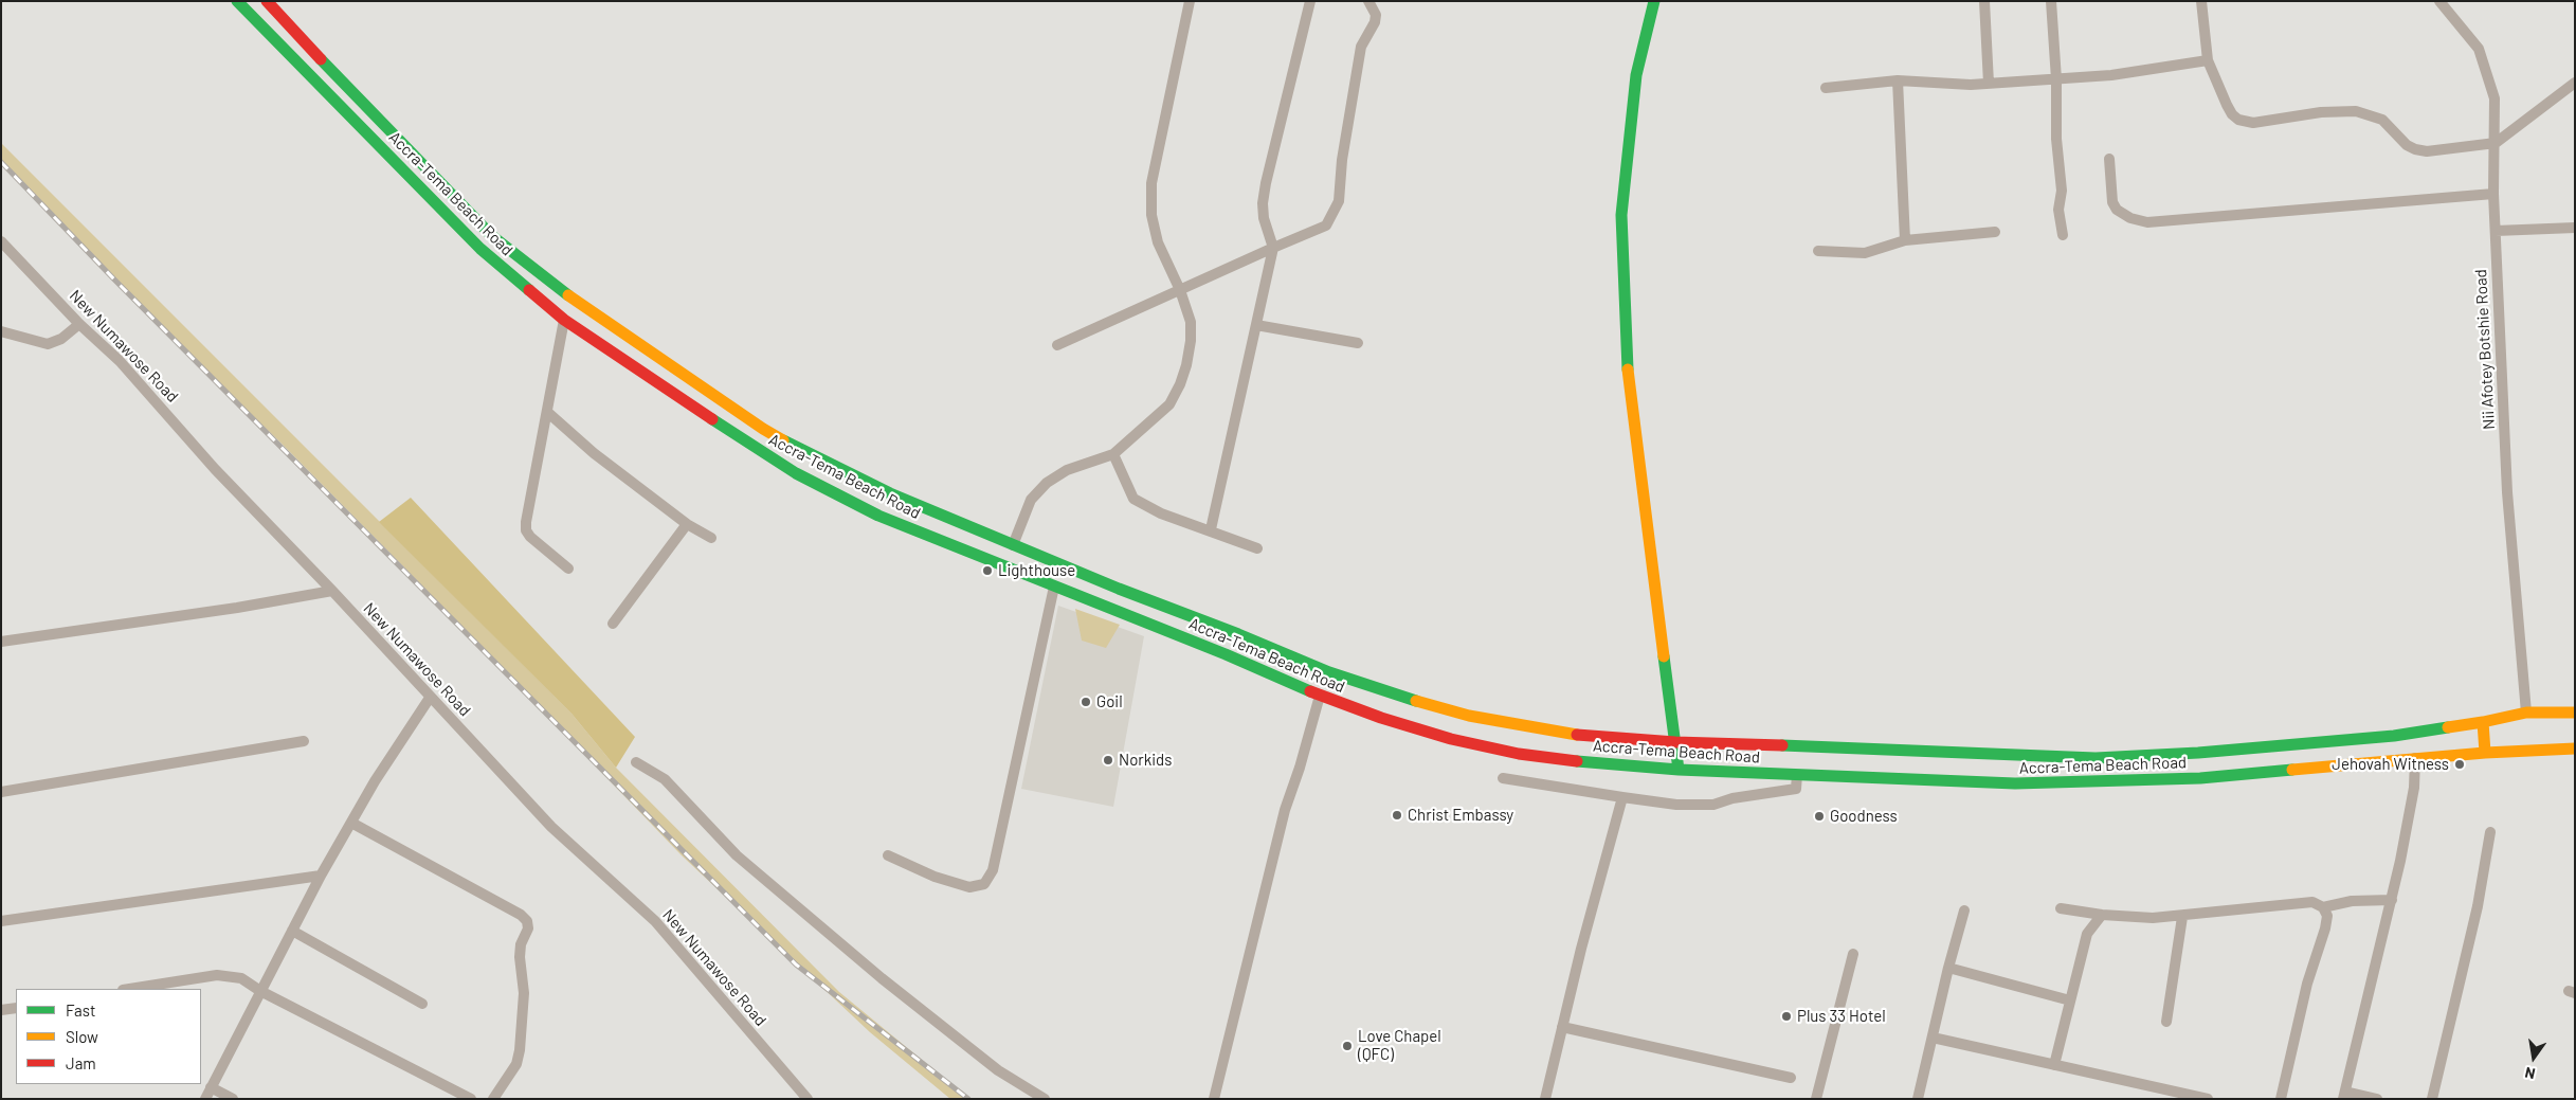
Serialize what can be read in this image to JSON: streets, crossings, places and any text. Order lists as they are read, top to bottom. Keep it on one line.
{"streets":{"main road":["Accra-Tema Beach Road"],"street":["New Numawose Road","Nii Afotey Botshie Road"]},"crossings":[["Accra-Tema Beach Road","Nii Afotey Botshie Road"]],"places":["Lighthouse","Goil","Norkids","Jehovah Witness","Christ Embassy","Goodness","Plus 33 Hotel","Love Chapel (QFC)"],"legend":["Fast","Slow","Jam"],"north":"bottom"}
